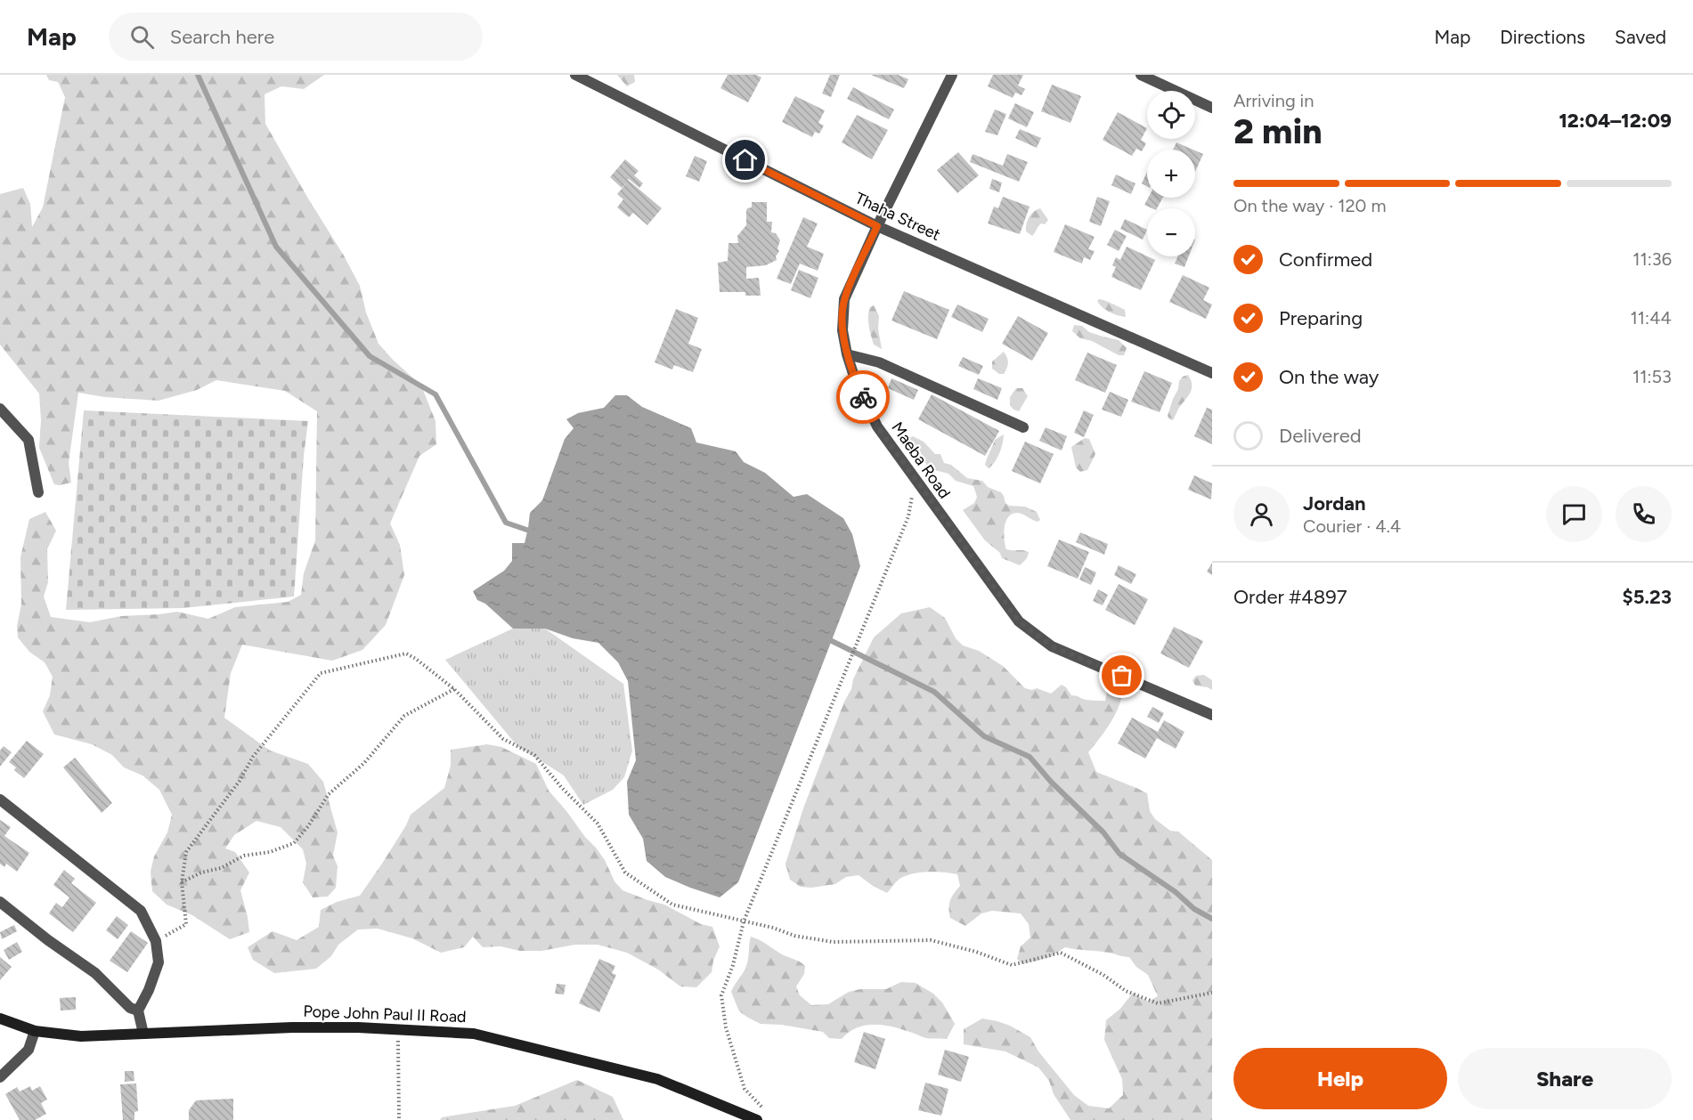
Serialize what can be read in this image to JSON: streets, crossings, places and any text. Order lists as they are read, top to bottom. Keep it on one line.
{"streets":{"main road":["Pope John Paul II Road"],"street":["Thaha Street","Maeba Road"]},"crossings":[["Thaha Street","Maeba Road"]],"page":{"header":"Map","search":"Search here","nav":["Map","Directions","Saved"],"heading":["2 min","Arriving in","12:04–12:09"],"panel":["Jordan","Courier · 4.4","Order #4897","$5.23"],"map_buttons":["+","−"],"bar":"On the way · 120 m","list":[["Confirmed","11:36"],["Preparing","11:44"],["On the way","11:53"],"Delivered"],"buttons":["Help","Share"]}}
